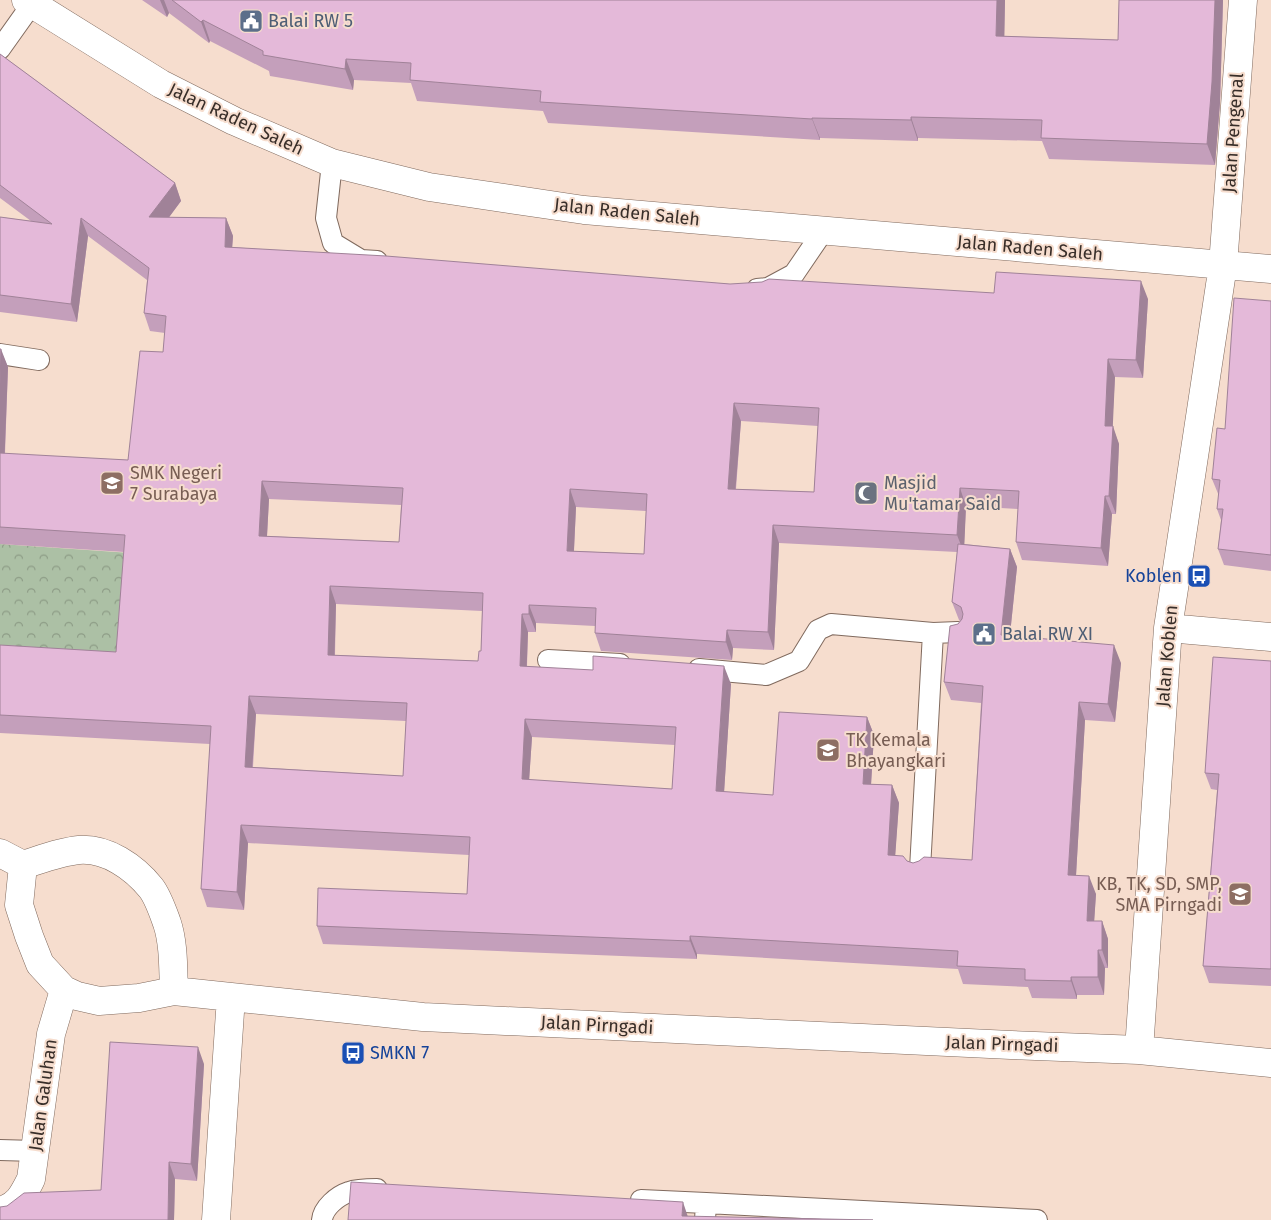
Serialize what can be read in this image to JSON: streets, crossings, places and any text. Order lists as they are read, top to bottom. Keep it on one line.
{"streets":{"street":["Jalan Raden Saleh","Jalan Pengenal","Jalan Koblen","Jalan Pirngadi","Jalan Galuhan"]},"crossings":[["Jalan Raden Saleh","Jalan Pengenal"],["Jalan Raden Saleh","Jalan Koblen"],["Jalan Pengenal","Jalan Koblen"],["Jalan Koblen","Jalan Pirngadi"],["Jalan Pirngadi","Jalan Galuhan"]],"places":{"public building":["Balai RW 5","Balai RW XI"],"school or university":["SMK Negeri 7 Surabaya","TK Kemala Bhayangkari","KB, TK, SD, SMP, SMA Pirngadi"],"mosque":["Masjid Mu'tamar Said"],"bus stop":["Koblen","SMKN 7"]}}
